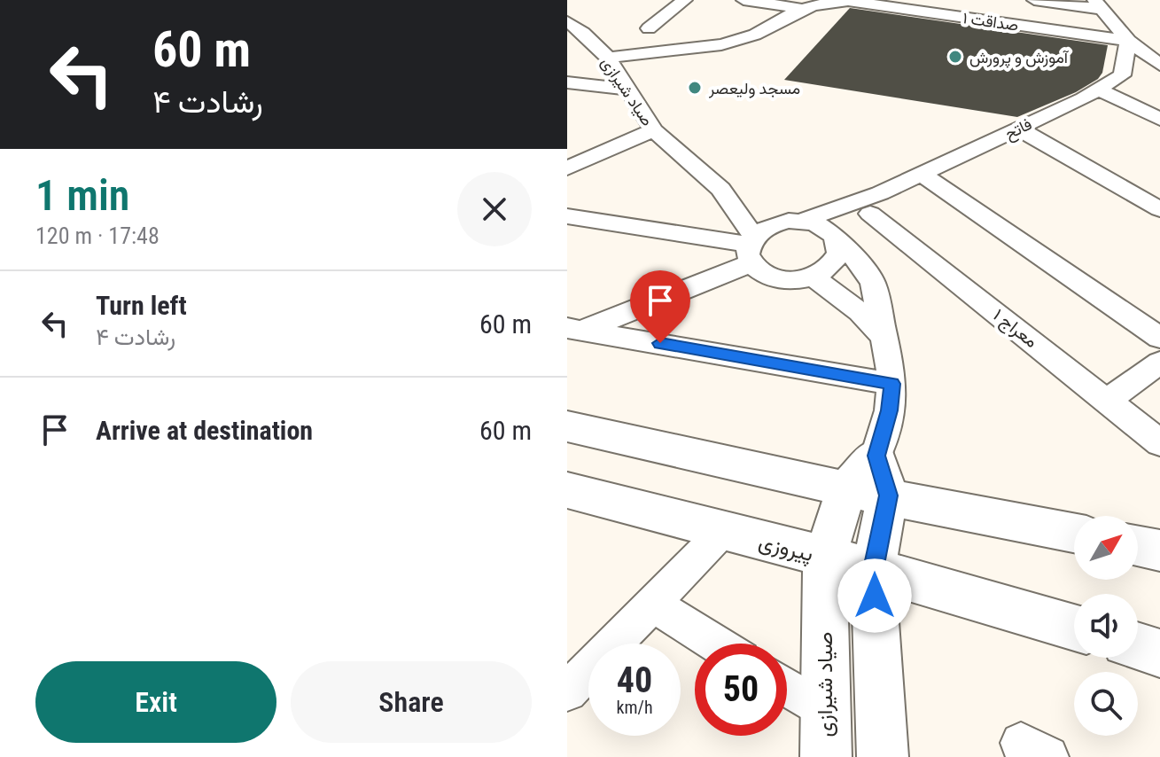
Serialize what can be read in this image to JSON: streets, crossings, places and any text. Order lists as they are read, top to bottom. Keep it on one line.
{"streets":{"main road":["صیاد شیرازی","پیروزی"],"street":["صداقت ۱","فاتح","معراج ۱"]},"crossings":[["صداقت ۱","صیاد شیرازی"],["صداقت ۱","فاتح"],["صیاد شیرازی","فاتح"],["صیاد شیرازی","معراج ۱"],["صیاد شیرازی","پیروزی"],["فاتح","معراج ۱"]],"places":["آموزش و پرورش","مسجد ولیعصر"],"north":"top right","page":{"turn":["60 m","رشادت ۴"],"heading":["1 min","120 m · 17:48"],"list":[{"name":"Turn left","note":"رشادت ۴","value":"60 m"},{"name":"Arrive at destination","value":"60 m"}],"speed":"40 km/h","limit":"50","buttons":["Exit","Share"]}}
